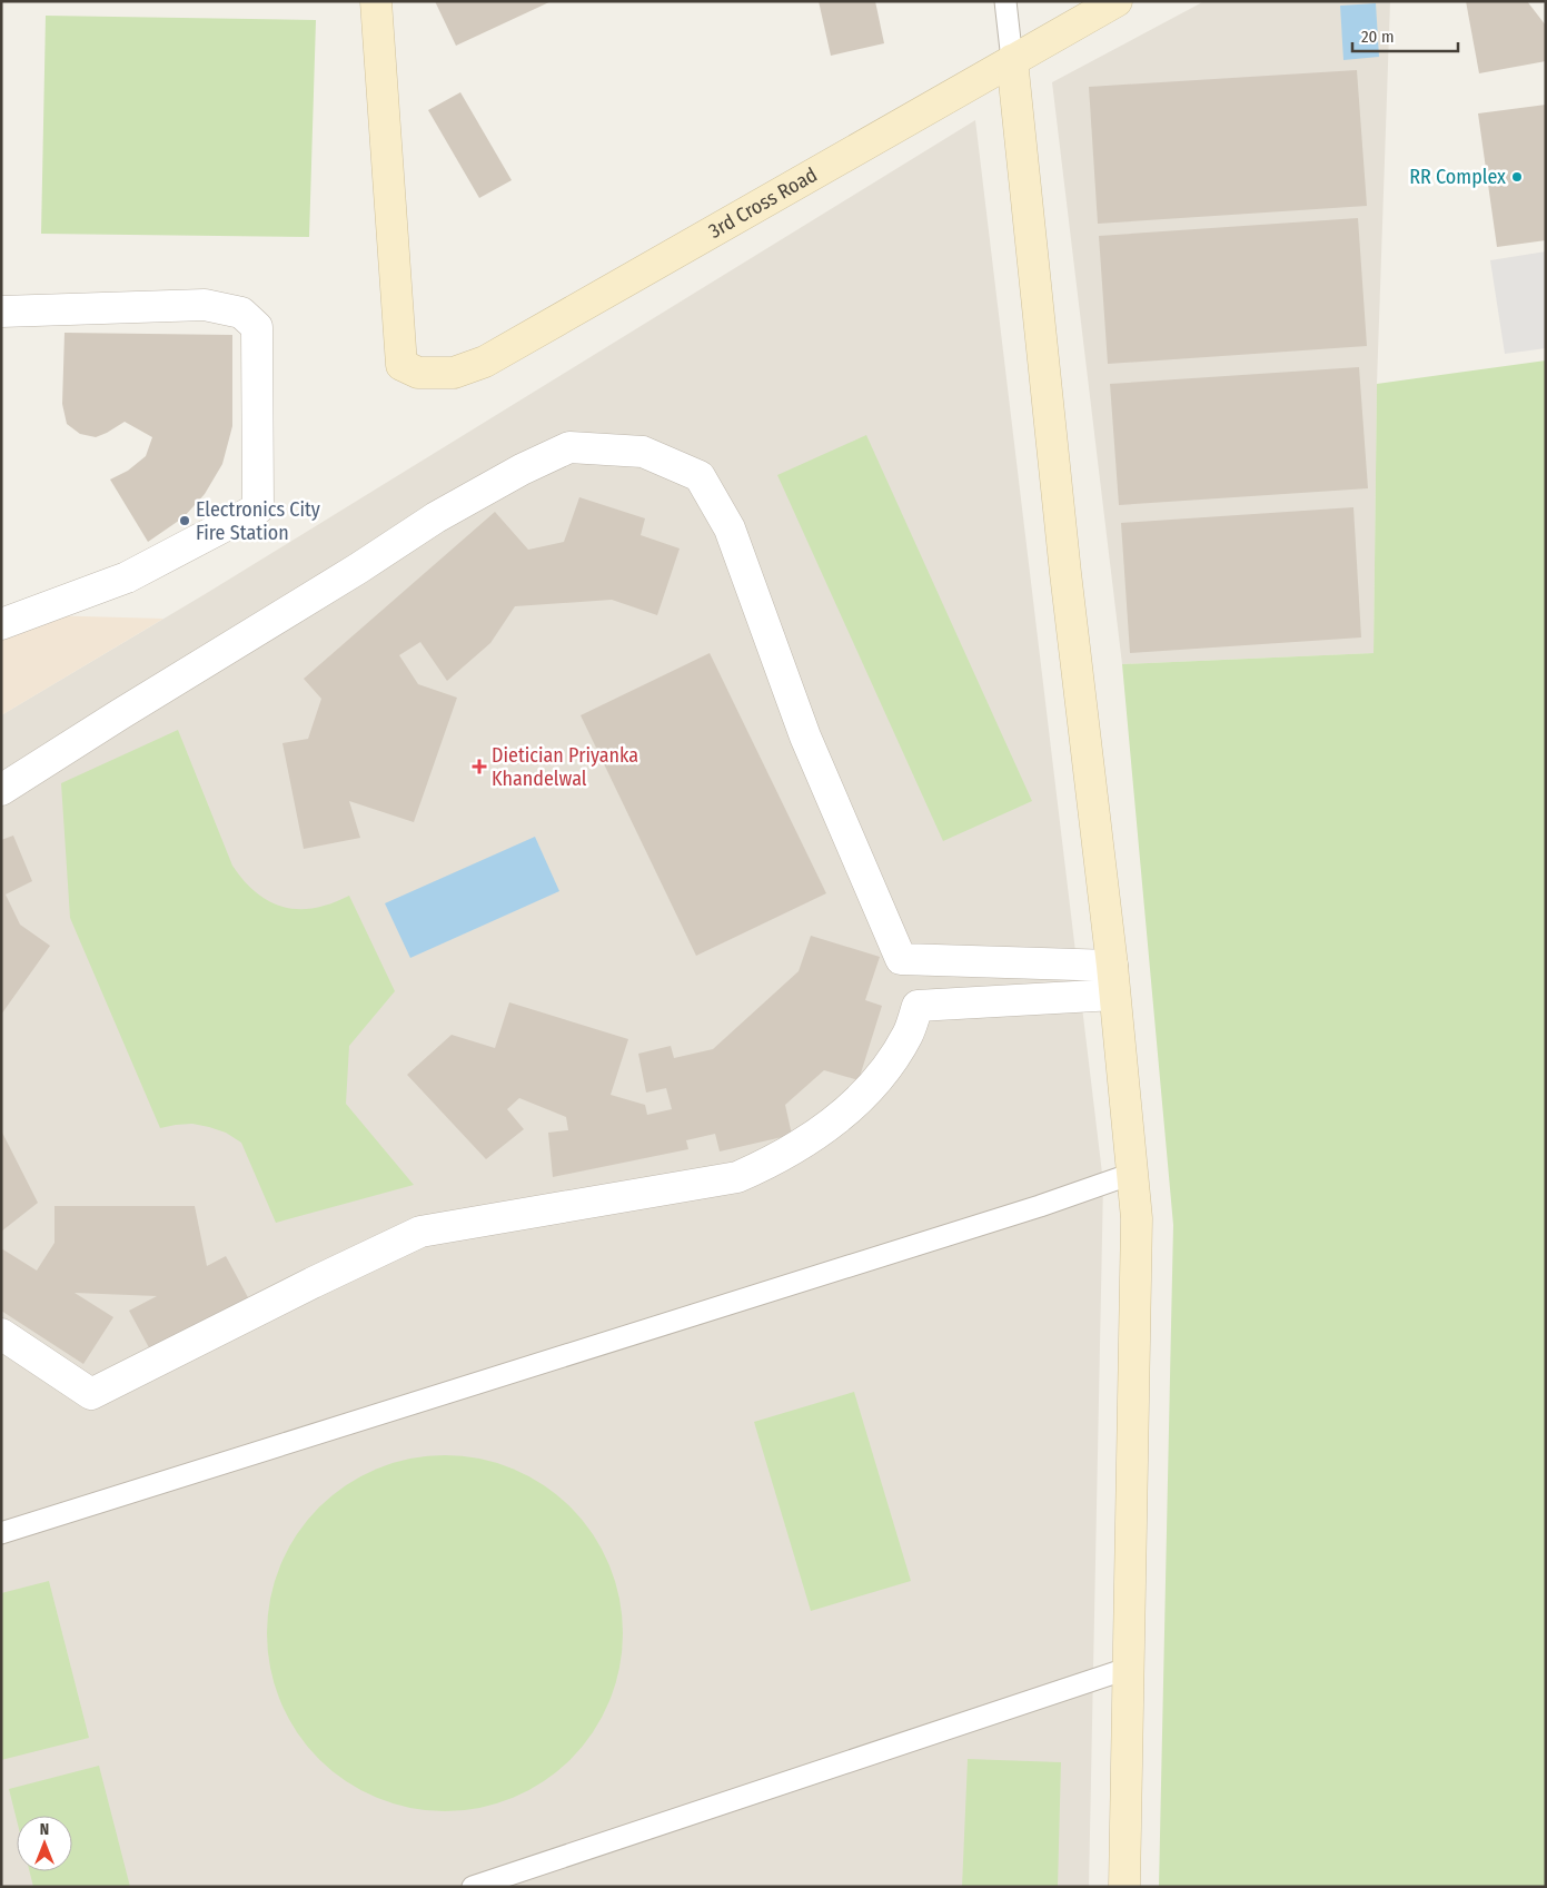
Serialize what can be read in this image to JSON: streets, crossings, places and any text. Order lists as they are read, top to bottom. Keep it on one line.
{"streets":{"street":["3rd Cross Road"]},"places":{"other":["RR Complex","Electronics City Fire Station"],"health":["Dietician Priyanka Khandelwal"]},"scale_bar":"20 m","north":"top"}
